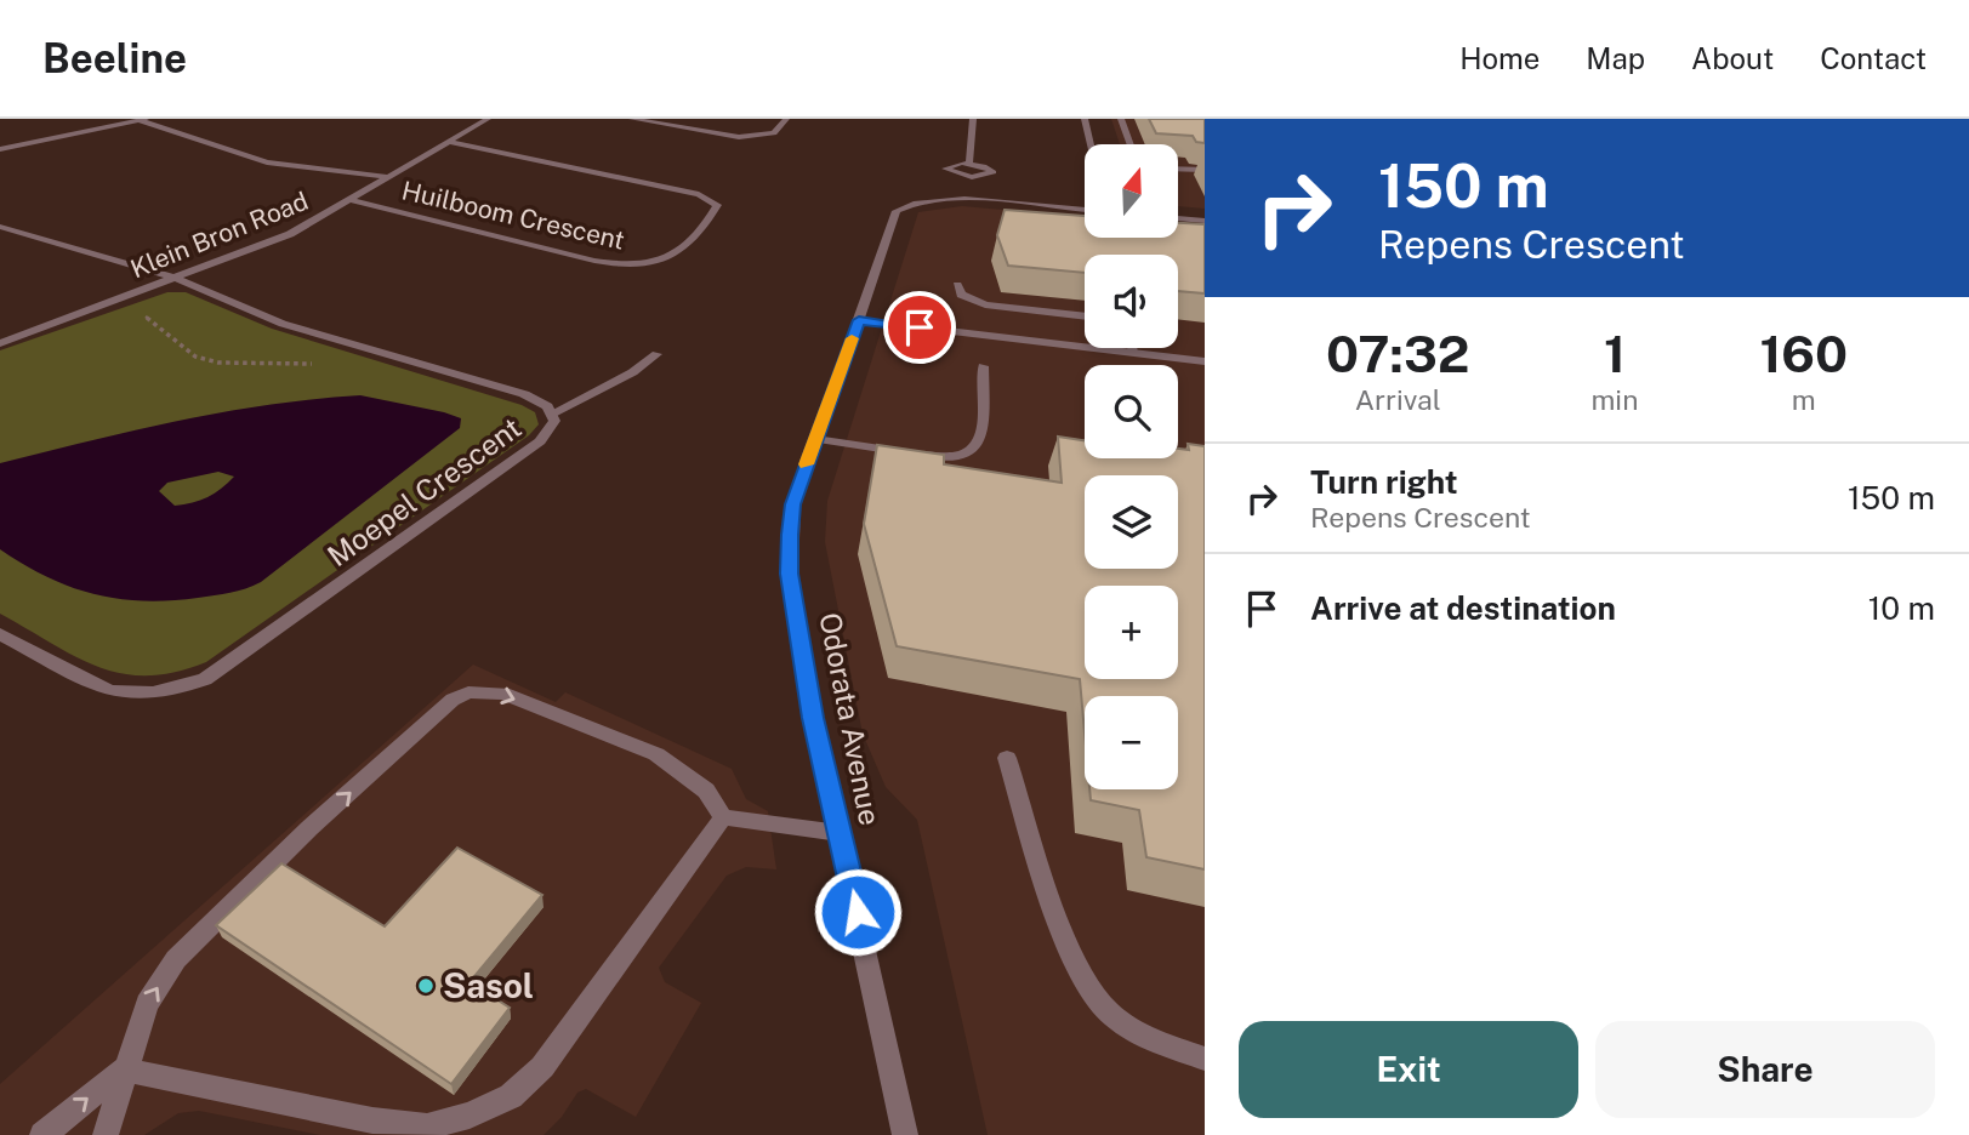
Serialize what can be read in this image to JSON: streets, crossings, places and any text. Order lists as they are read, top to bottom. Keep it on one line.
{"streets":{"street":["Huilboom Crescent","Klein Bron Road","Moepel Crescent","Odorata Avenue"]},"crossings":[["Huilboom Crescent","Klein Bron Road"],["Klein Bron Road","Moepel Crescent"]],"places":["Sasol"],"north":"top","page":{"header":"Beeline","nav":["Home","Map","About","Contact"],"turn":["150 m","Repens Crescent"],"map_buttons":["+","−"],"eta":["07:32","Arrival","1","min","160","m"],"list":[{"name":"Turn right","note":"Repens Crescent","value":"150 m"},{"name":"Arrive at destination","value":"10 m"}],"buttons":["Exit","Share"]}}
